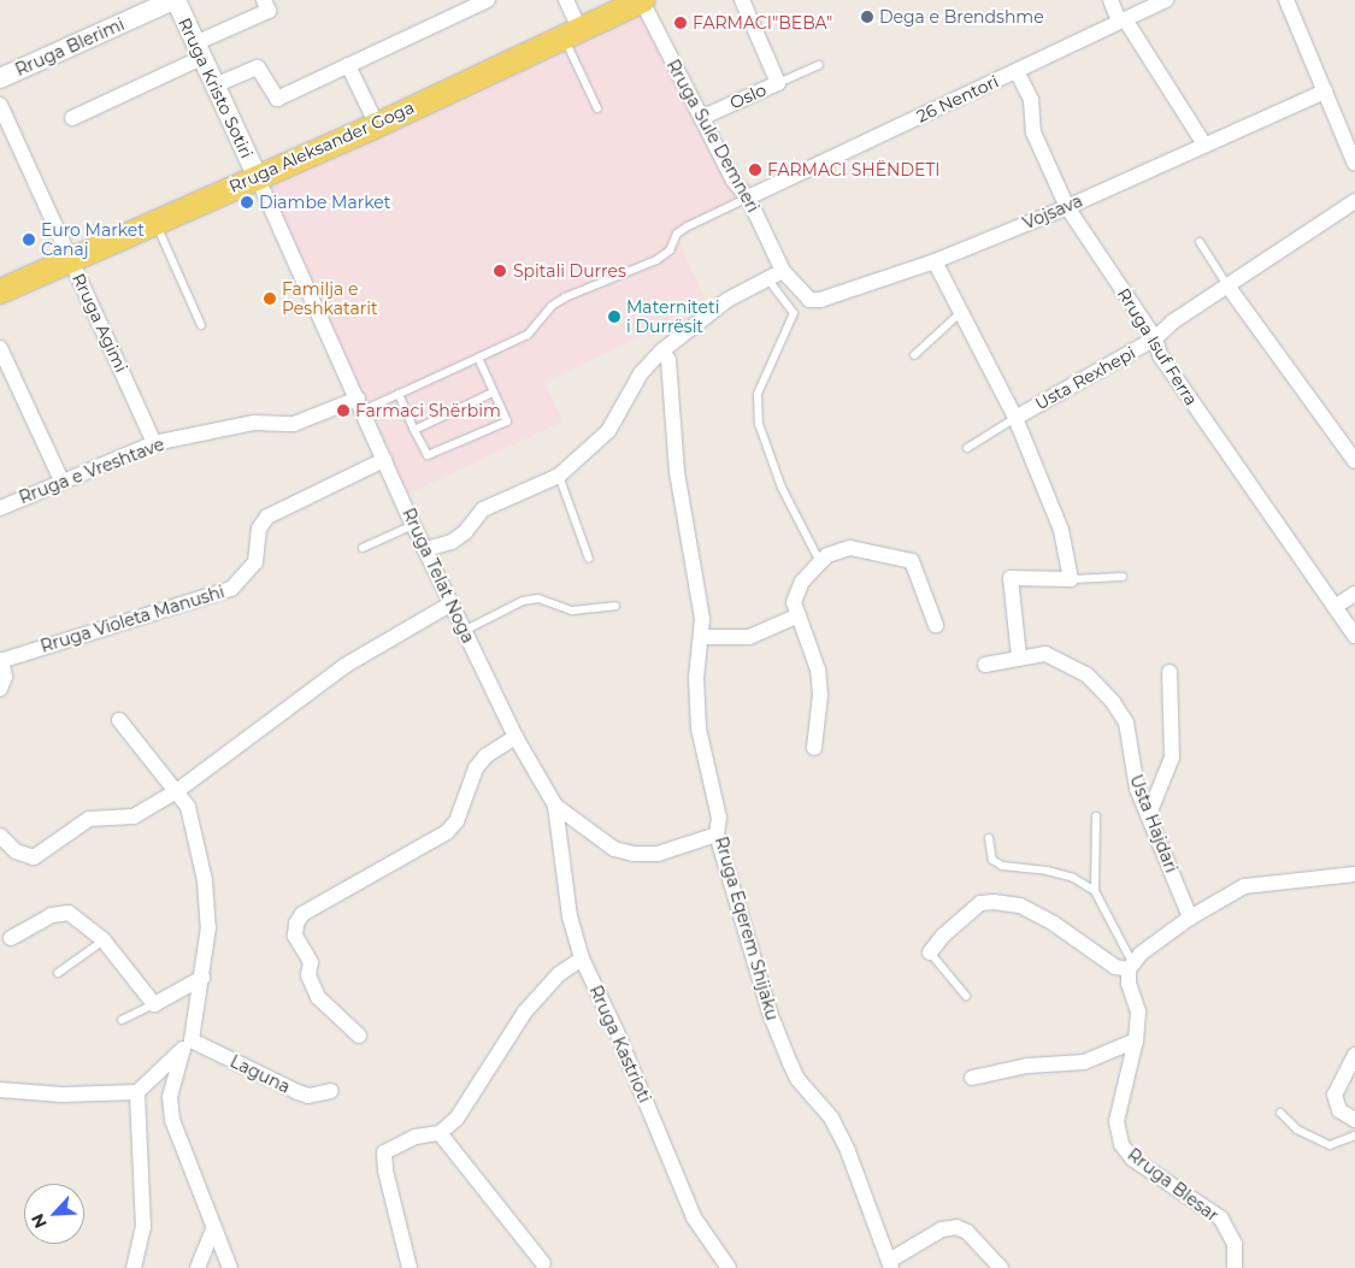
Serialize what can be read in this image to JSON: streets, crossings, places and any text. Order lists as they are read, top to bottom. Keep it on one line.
{"streets":{"main road":["Rruga Aleksander Goga"],"street":["Rruga Blerimi","Rruga Kristo Sotiri","Oslo","26 Nentori","Rruga Sule Demneri","Vojsava","Rruga Agimi","Rruga Isuf Ferra","Usta Rexhepi","Rruga e Vreshtave","Rruga Telat Noga","Rruga Violeta Manushi","Usta Hajdari","Rruga Eqerem Shijaku","Rruga Kastrioti","Laguna","Rruga Blesar"]},"crossings":[["Rruga Blerimi","Rruga Kristo Sotiri"],["Rruga Kristo Sotiri","Rruga Aleksander Goga"],["Rruga Kristo Sotiri","Rruga Telat Noga"],["Oslo","Rruga Sule Demneri"],["26 Nentori","Rruga Sule Demneri"],["26 Nentori","Rruga Isuf Ferra"],["Rruga Sule Demneri","Rruga Aleksander Goga"],["Rruga Sule Demneri","Vojsava"],["Rruga Aleksander Goga","Rruga Agimi"],["Rruga Aleksander Goga","Rruga Telat Noga"],["Vojsava","Rruga Isuf Ferra"],["Rruga Agimi","Rruga e Vreshtave"],["Rruga Isuf Ferra","Usta Rexhepi"],["Rruga e Vreshtave","Rruga Telat Noga"],["Rruga Telat Noga","Rruga Violeta Manushi"],["Rruga Telat Noga","Rruga Eqerem Shijaku"],["Rruga Telat Noga","Rruga Kastrioti"]],"places":["Dega e Brendshme","FARMACI\"BEBA\"","FARMACI SHËNDETI","Diambe Market","Euro Market Canaj","Spitali Durres","Familja e Peshkatarit","Materniteti i Durrësit","Farmaci Shërbim"],"north":"bottom left"}
